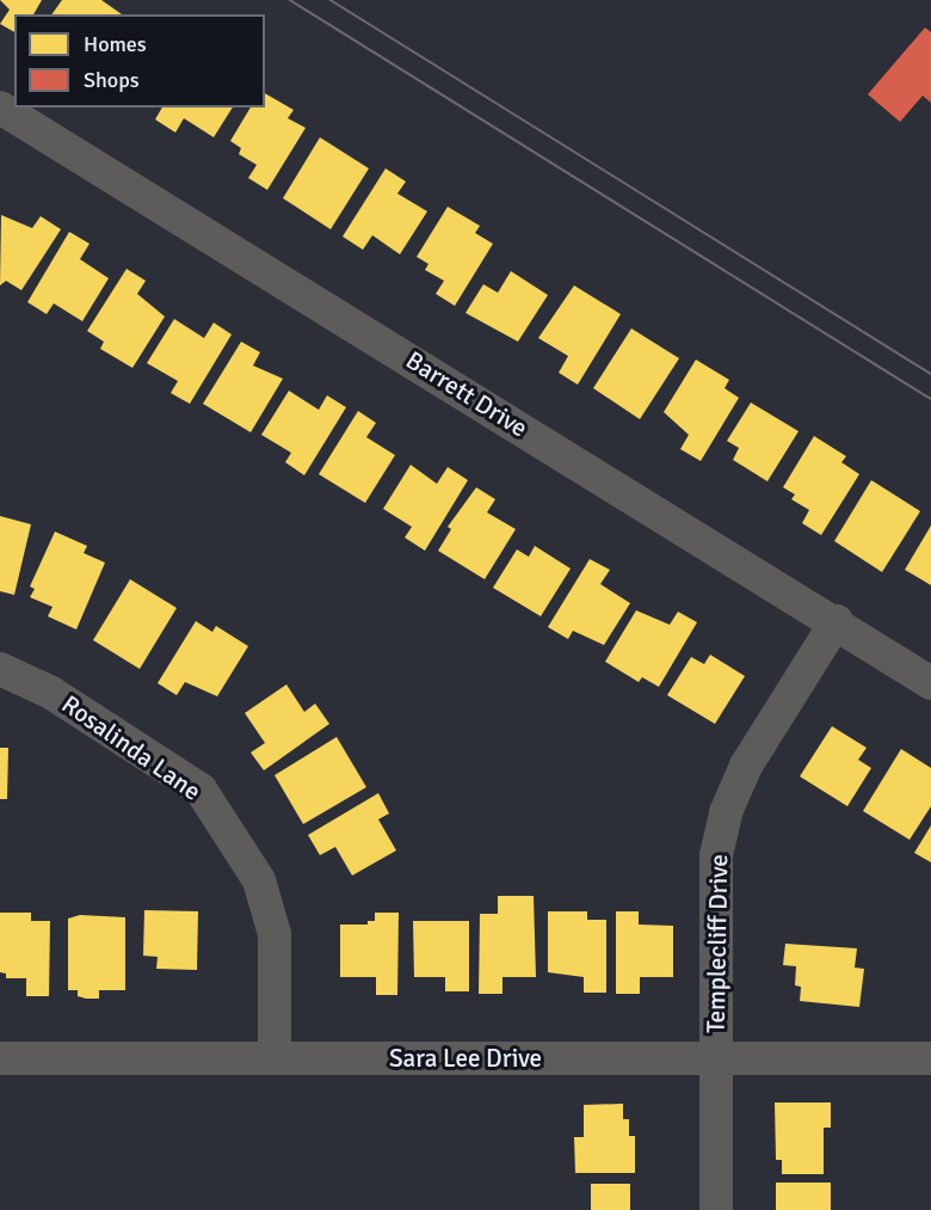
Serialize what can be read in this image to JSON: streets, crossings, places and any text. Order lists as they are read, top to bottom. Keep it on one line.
{"streets":{"street":["Barrett Drive","Rosalinda Lane","Templecliff Drive","Sara Lee Drive"]},"crossings":[["Barrett Drive","Templecliff Drive"],["Rosalinda Lane","Sara Lee Drive"],["Templecliff Drive","Sara Lee Drive"]],"legend":["Homes","Shops"]}
